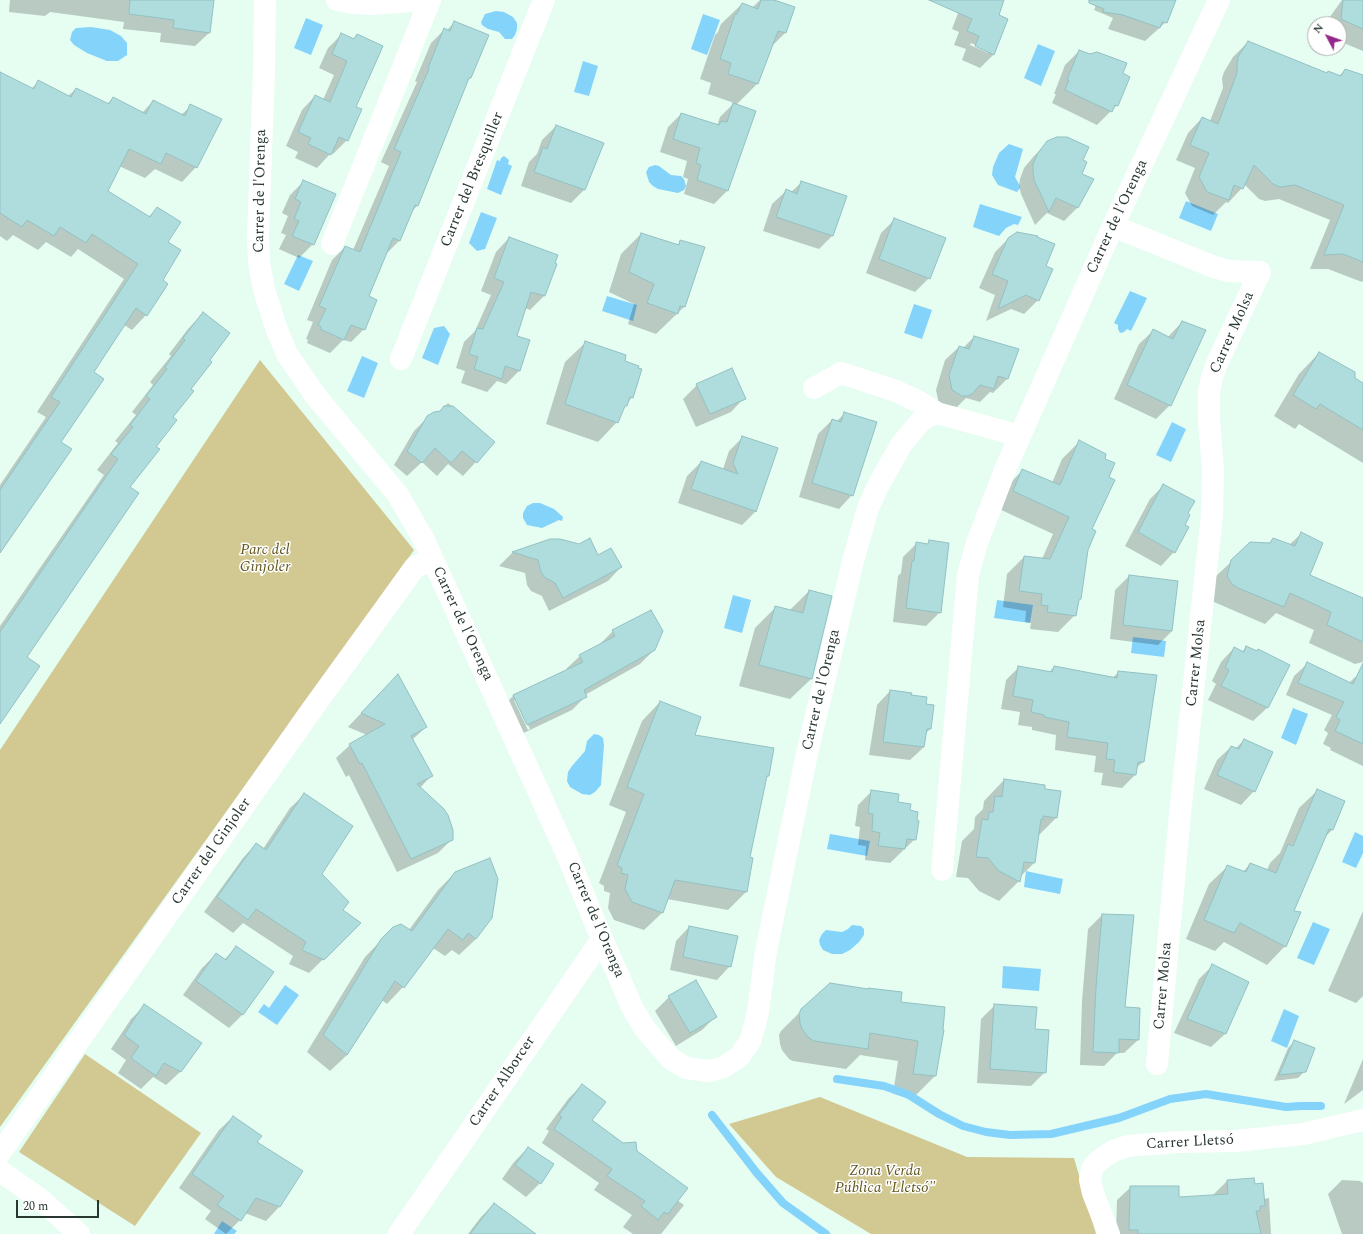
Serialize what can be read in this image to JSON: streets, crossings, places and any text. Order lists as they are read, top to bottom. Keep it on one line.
{"streets":{"street":["Carrer del Bresquiller","Carrer de l'Orenga","Carrer Molsa","Carrer del Ginjoler","Carrer Alborcer","Carrer Lletsó"]},"crossings":[["Carrer de l'Orenga","Carrer Molsa"],["Carrer de l'Orenga","Carrer del Ginjoler"],["Carrer de l'Orenga","Carrer Alborcer"]],"parks":["Parc del Ginjoler","Zona Verda Pública \"Lletsó\""],"scale_bar":"20 m","north":"top left"}
